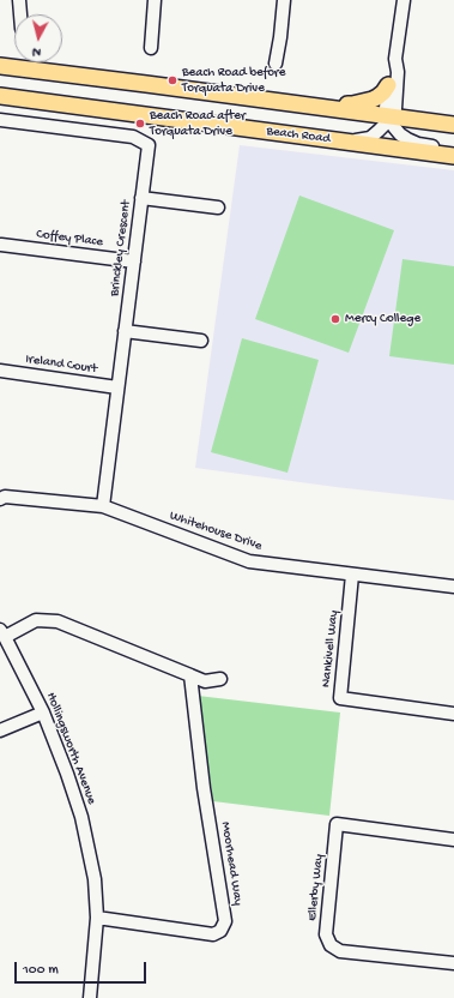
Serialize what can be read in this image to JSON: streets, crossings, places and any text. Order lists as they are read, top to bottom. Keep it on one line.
{"streets":{"main road":["Beach Road"],"street":["Coffey Place","Brinckley Crescent","Ireland Court","Whitehouse Drive","Nankivell Way","Hollingsworth Avenue","Moorhead Way","Ellerby Way"]},"crossings":[["Coffey Place","Brinckley Crescent"],["Brinckley Crescent","Ireland Court"],["Brinckley Crescent","Whitehouse Drive"],["Whitehouse Drive","Nankivell Way"],["Hollingsworth Avenue","Moorhead Way"]],"places":["Beach Road before Torquata Drive","Beach Road after Torquata Drive","Mercy College"],"scale_bar":"100 m","north":"bottom"}
